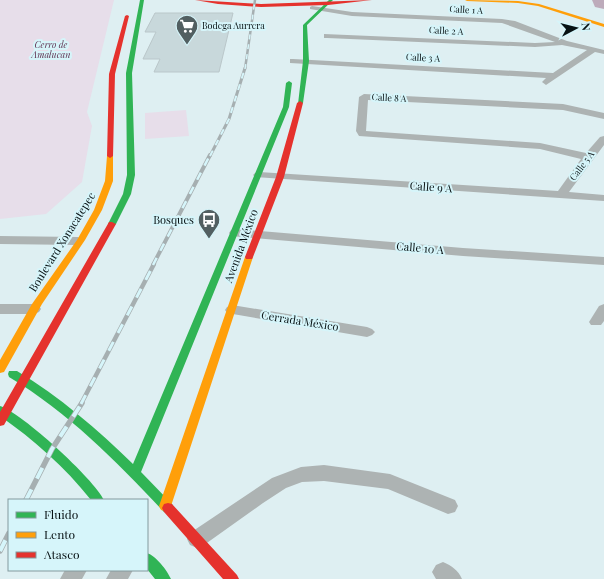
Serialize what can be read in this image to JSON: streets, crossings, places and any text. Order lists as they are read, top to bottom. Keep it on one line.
{"streets":{"street":["Calle 1 A","Calle 2 A","Calle 3 A","Calle 8 A","Calle 5 A","Calle 9 A","Boulevard Xonacatepec","Avenida México","Calle 10 A","Cerrada México"]},"crossings":[["Calle 1 A","Calle 2 A"],["Calle 1 A","Avenida México"],["Calle 3 A","Avenida México"],["Calle 8 A","Calle 5 A"],["Calle 5 A","Calle 9 A"],["Calle 9 A","Avenida México"],["Boulevard Xonacatepec","Avenida México"],["Avenida México","Calle 10 A"],["Avenida México","Cerrada México"]],"parks":["Cerro de Amalucan"],"places":{"supermarket":["Bodega Aurrera"],"bus stop":["Bosques"]},"legend":["Fluido","Lento","Atasco"],"north":"right"}
